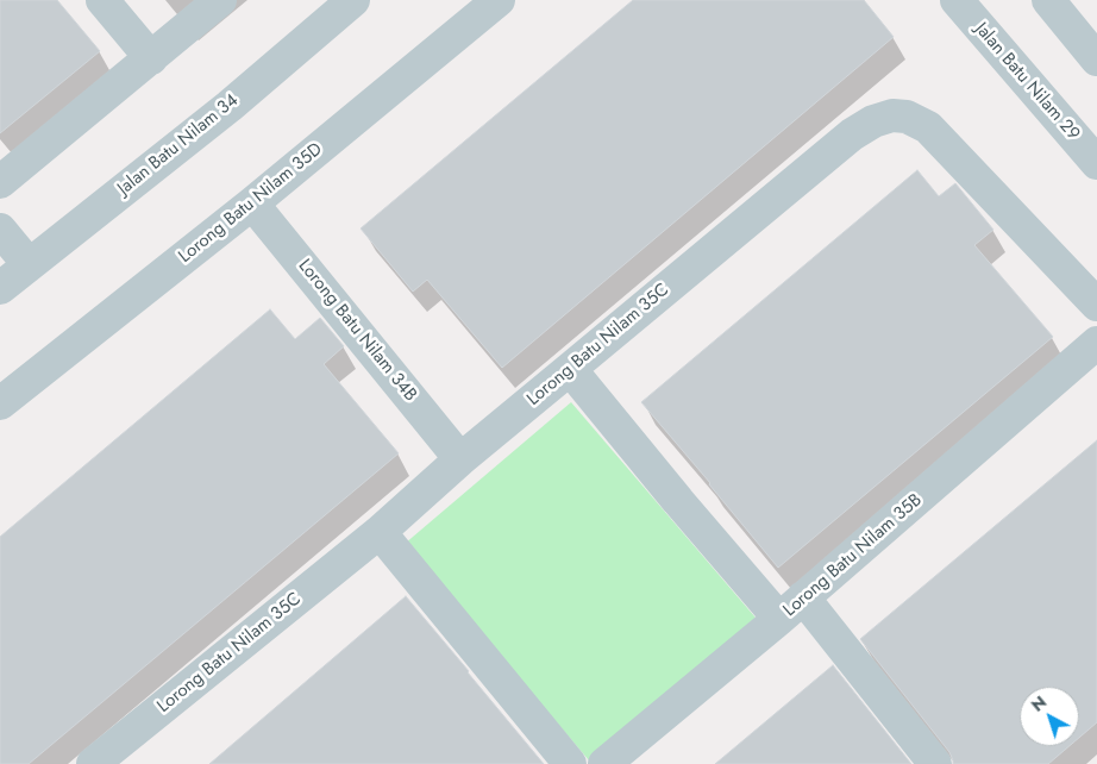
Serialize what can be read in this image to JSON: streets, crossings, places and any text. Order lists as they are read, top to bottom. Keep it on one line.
{"streets":{"street":["Jalan Batu Nilam 29","Jalan Batu Nilam 34","Lorong Batu Nilam 35D","Lorong Batu Nilam 34B","Lorong Batu Nilam 35C","Lorong Batu Nilam 35B"]},"crossings":[["Lorong Batu Nilam 35D","Lorong Batu Nilam 34B"],["Lorong Batu Nilam 34B","Lorong Batu Nilam 35C"]],"north":"top left"}
